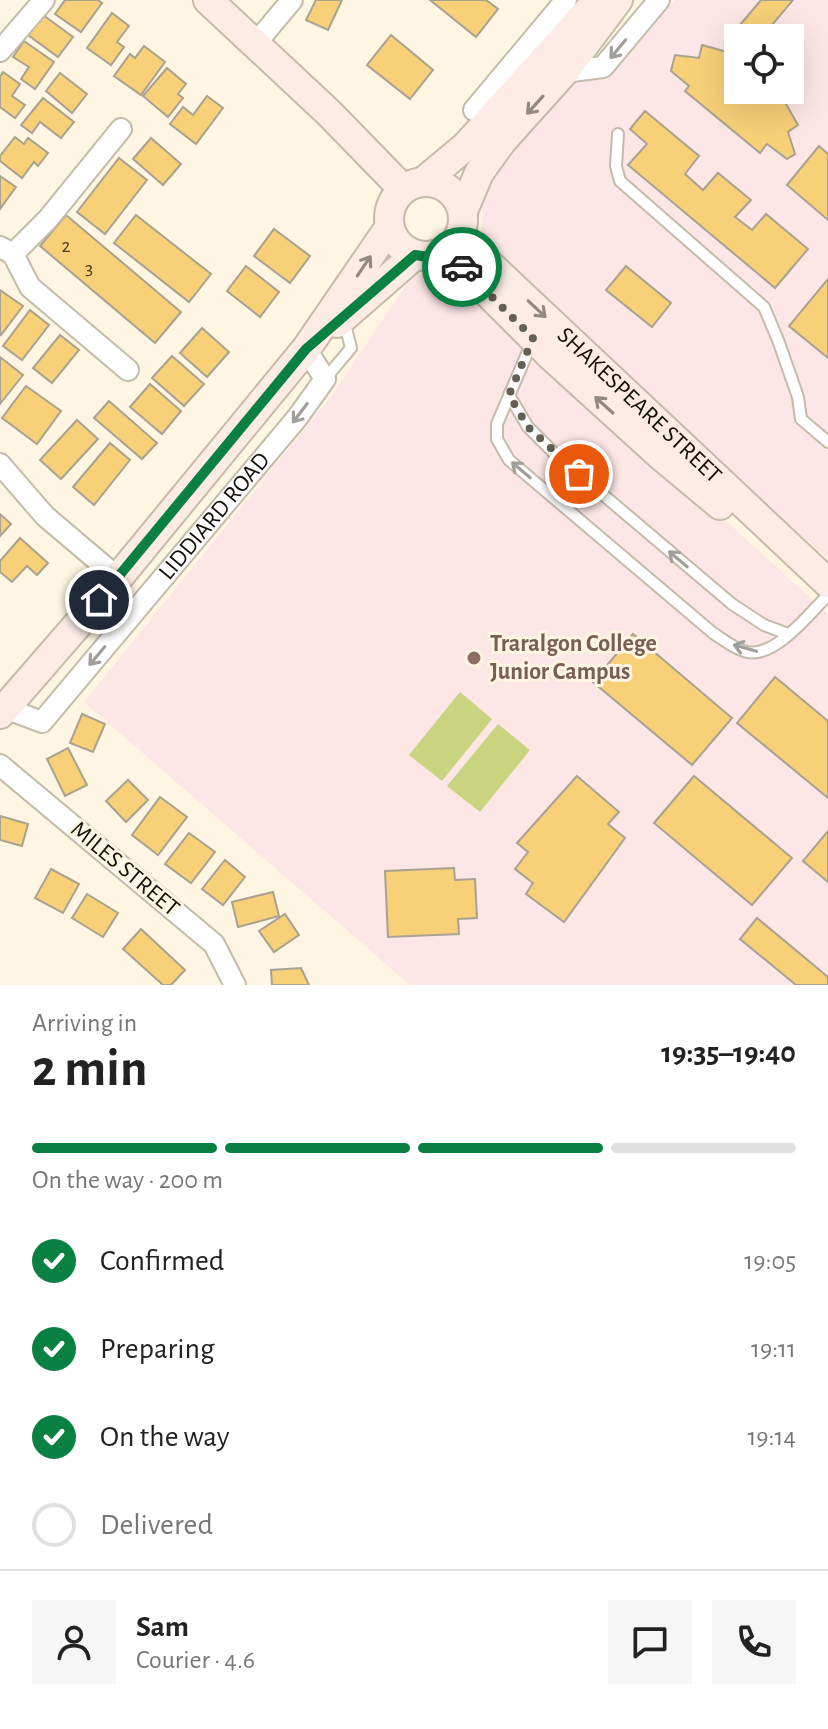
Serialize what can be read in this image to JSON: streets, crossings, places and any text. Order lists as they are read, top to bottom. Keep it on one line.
{"streets":{"street":["SHAKESPEARE STREET","LIDDIARD ROAD","MILES STREET"]},"crossings":[["SHAKESPEARE STREET","LIDDIARD ROAD"]],"places":["Traralgon College Junior Campus"],"house_numbers":["2","3"],"page":{"heading":["2 min","Arriving in","19:35–19:40"],"panel":["Sam","Courier · 4.6"],"bar":"On the way · 200 m","list":[["Confirmed","19:05"],["Preparing","19:11"],["On the way","19:14"],"Delivered"]}}
